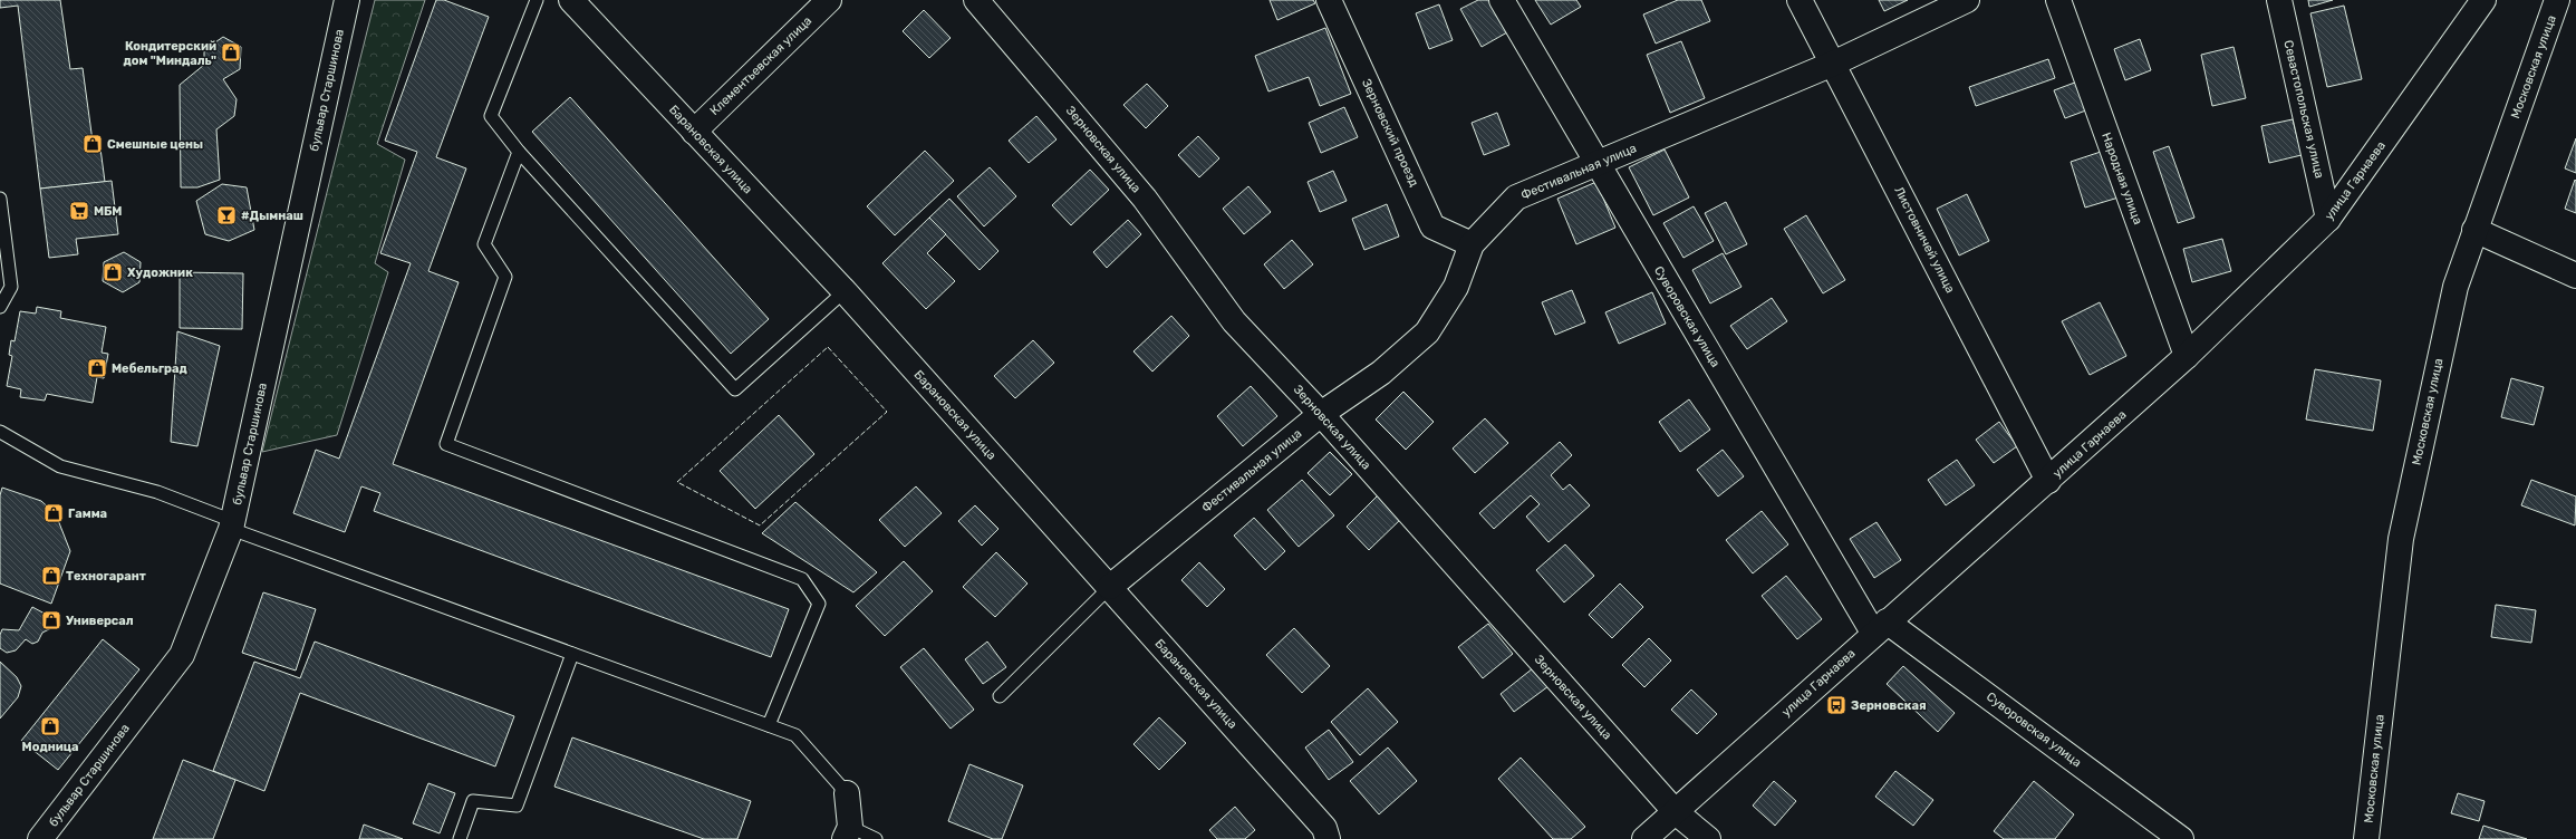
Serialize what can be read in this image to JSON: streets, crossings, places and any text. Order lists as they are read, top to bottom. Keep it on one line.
{"streets":{"street":["Клементьевская улица","Московская улица","бульвар Старшинова","Севастопольская улица","Зерновский проезд","Барановская улица","Зерновская улица","Фестивальная улица","Народная улица","улица Гарнаева","Листовничей улица","Суворовская улица"]},"crossings":[["Клементьевская улица","Барановская улица"],["Севастопольская улица","улица Гарнаева"],["Зерновский проезд","Фестивальная улица"],["Барановская улица","Фестивальная улица"],["Зерновская улица","Фестивальная улица"],["Зерновская улица","улица Гарнаева"],["Фестивальная улица","Листовничей улица"],["Фестивальная улица","Суворовская улица"],["Народная улица","улица Гарнаева"],["улица Гарнаева","Листовничей улица"],["улица Гарнаева","Суворовская улица"]],"places":{"shop":["Кондитерский дом \"Миндаль\"","Смешные цены","Художник","Мебельград","Гамма","Техногарант","Универсал","Модница"],"supermarket":["МБМ"],"bar":["#Дымнаш"],"bus stop":["Зерновская"]}}
